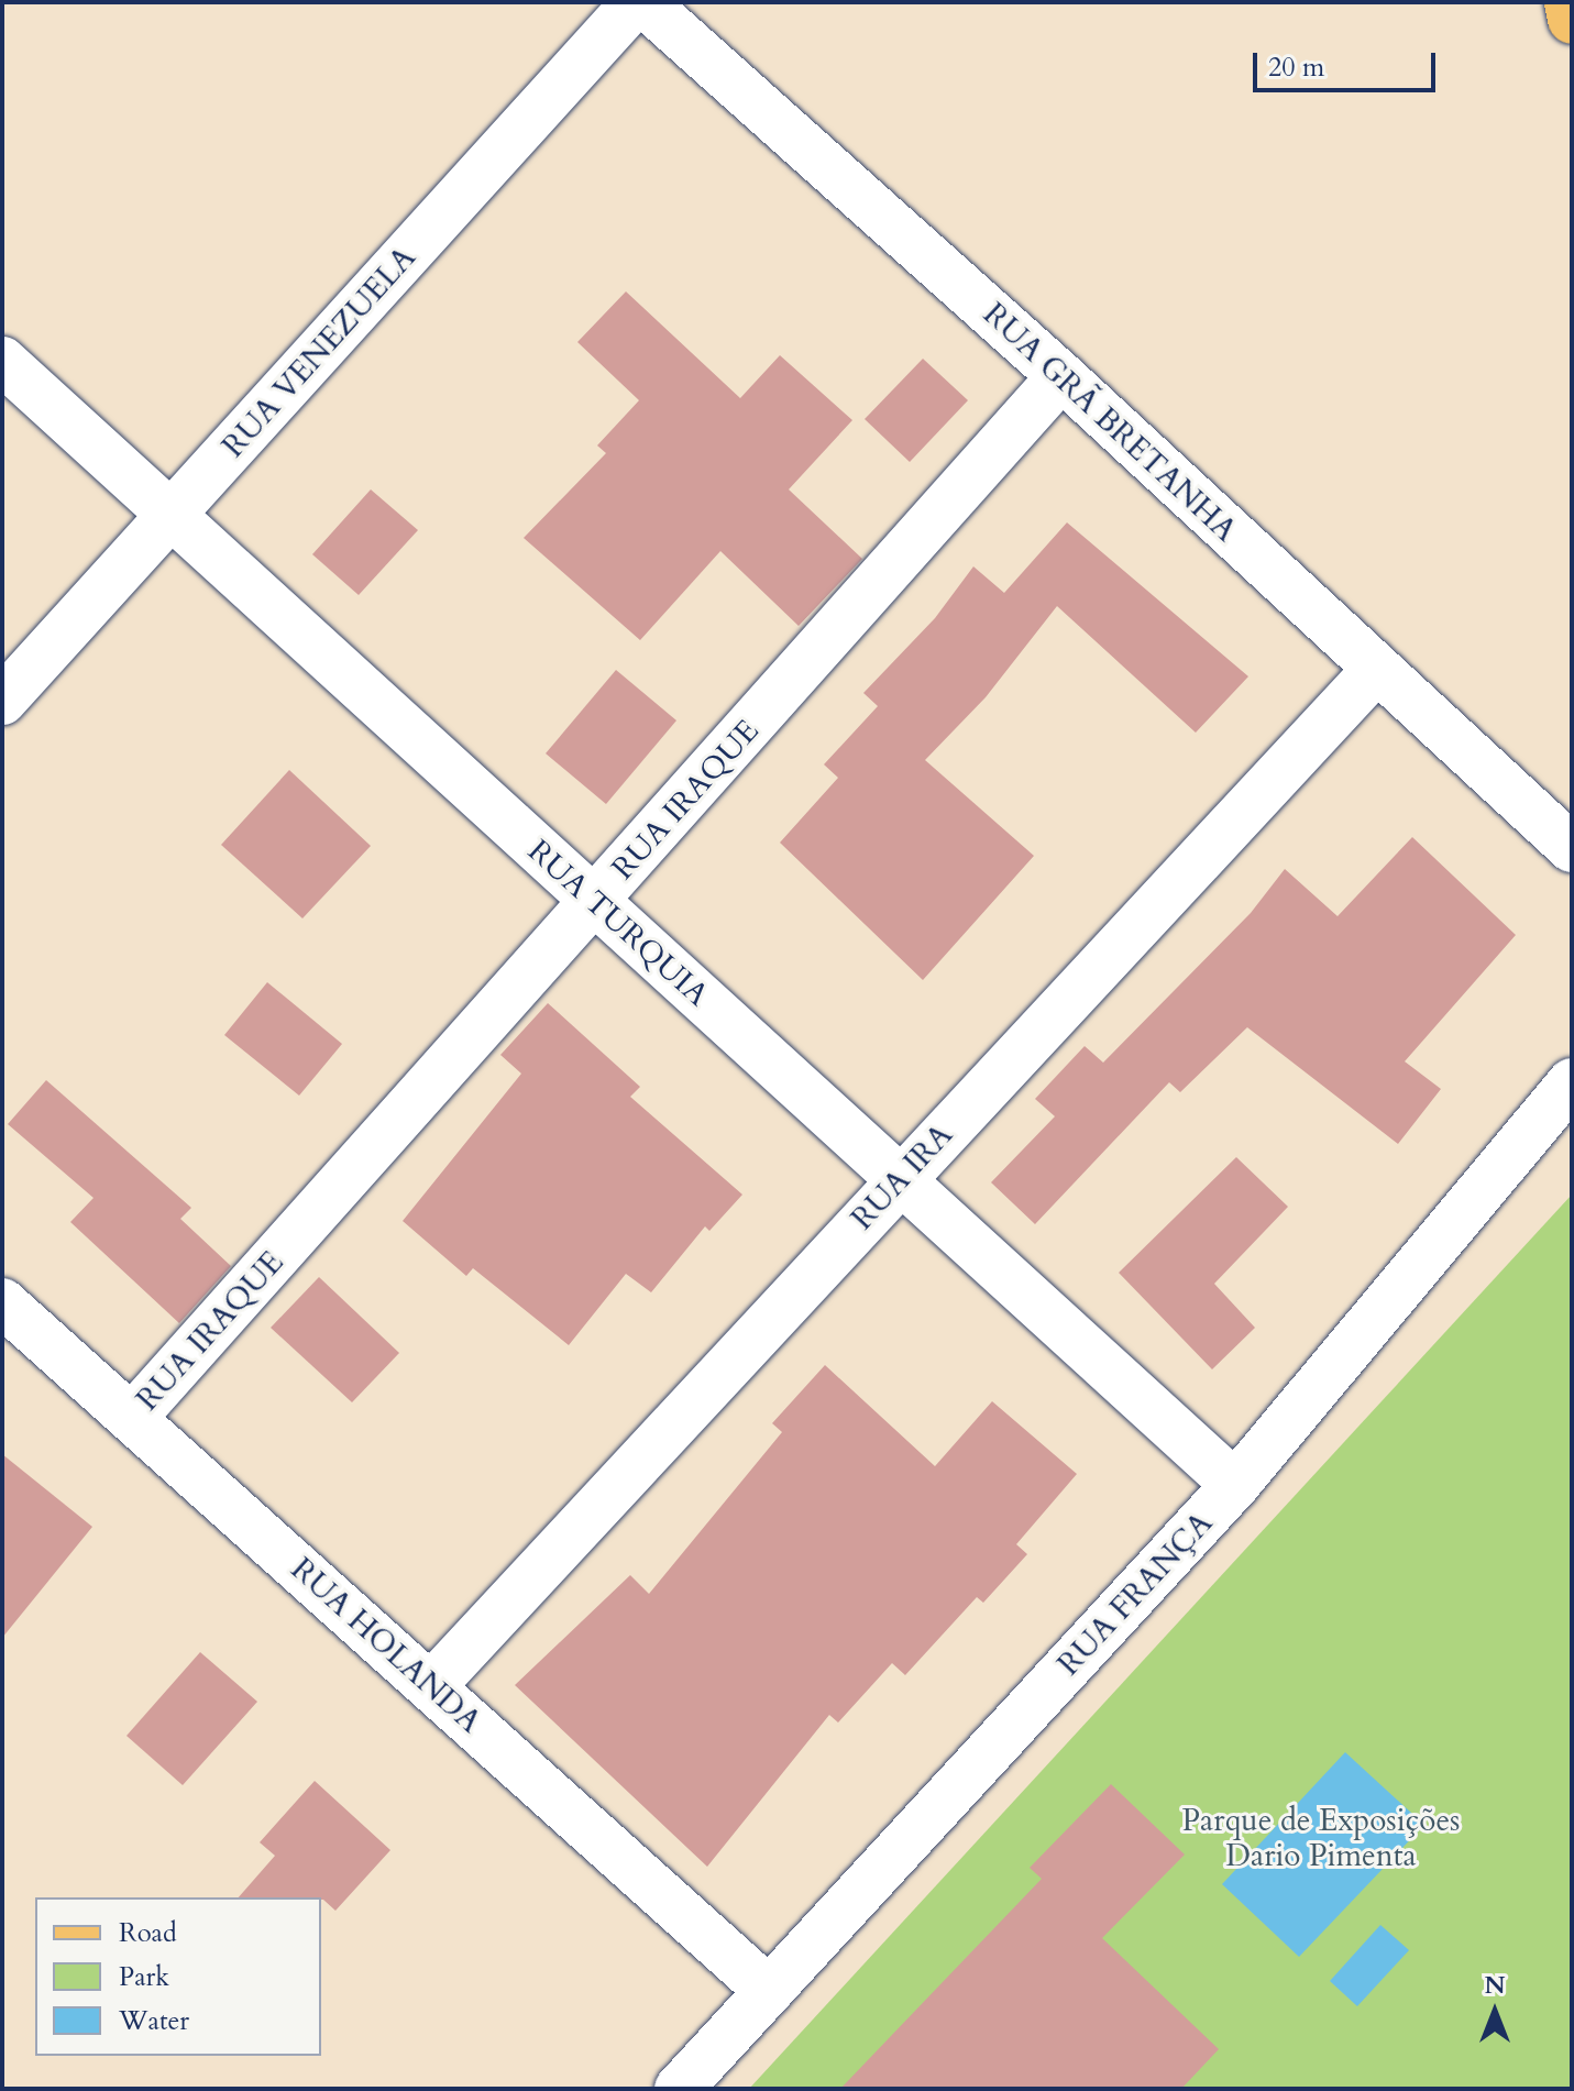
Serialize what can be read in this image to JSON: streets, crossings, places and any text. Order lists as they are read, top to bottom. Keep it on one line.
{"streets":{"street":["RUA VENEZUELA","RUA GRÃ BRETANHA","RUA IRAQUE","RUA TURQUIA","RUA IRA","RUA FRANÇA","RUA HOLANDA"]},"crossings":[["RUA VENEZUELA","RUA TURQUIA"],["RUA GRÃ BRETANHA","RUA IRAQUE"],["RUA GRÃ BRETANHA","RUA IRA"],["RUA IRAQUE","RUA TURQUIA"],["RUA IRAQUE","RUA HOLANDA"],["RUA TURQUIA","RUA IRA"],["RUA TURQUIA","RUA FRANÇA"],["RUA IRA","RUA HOLANDA"],["RUA FRANÇA","RUA HOLANDA"]],"parks":["Parque de Exposições Dario Pimenta"],"legend":["Road","Park","Water"],"scale_bar":"20 m","north":"top"}
